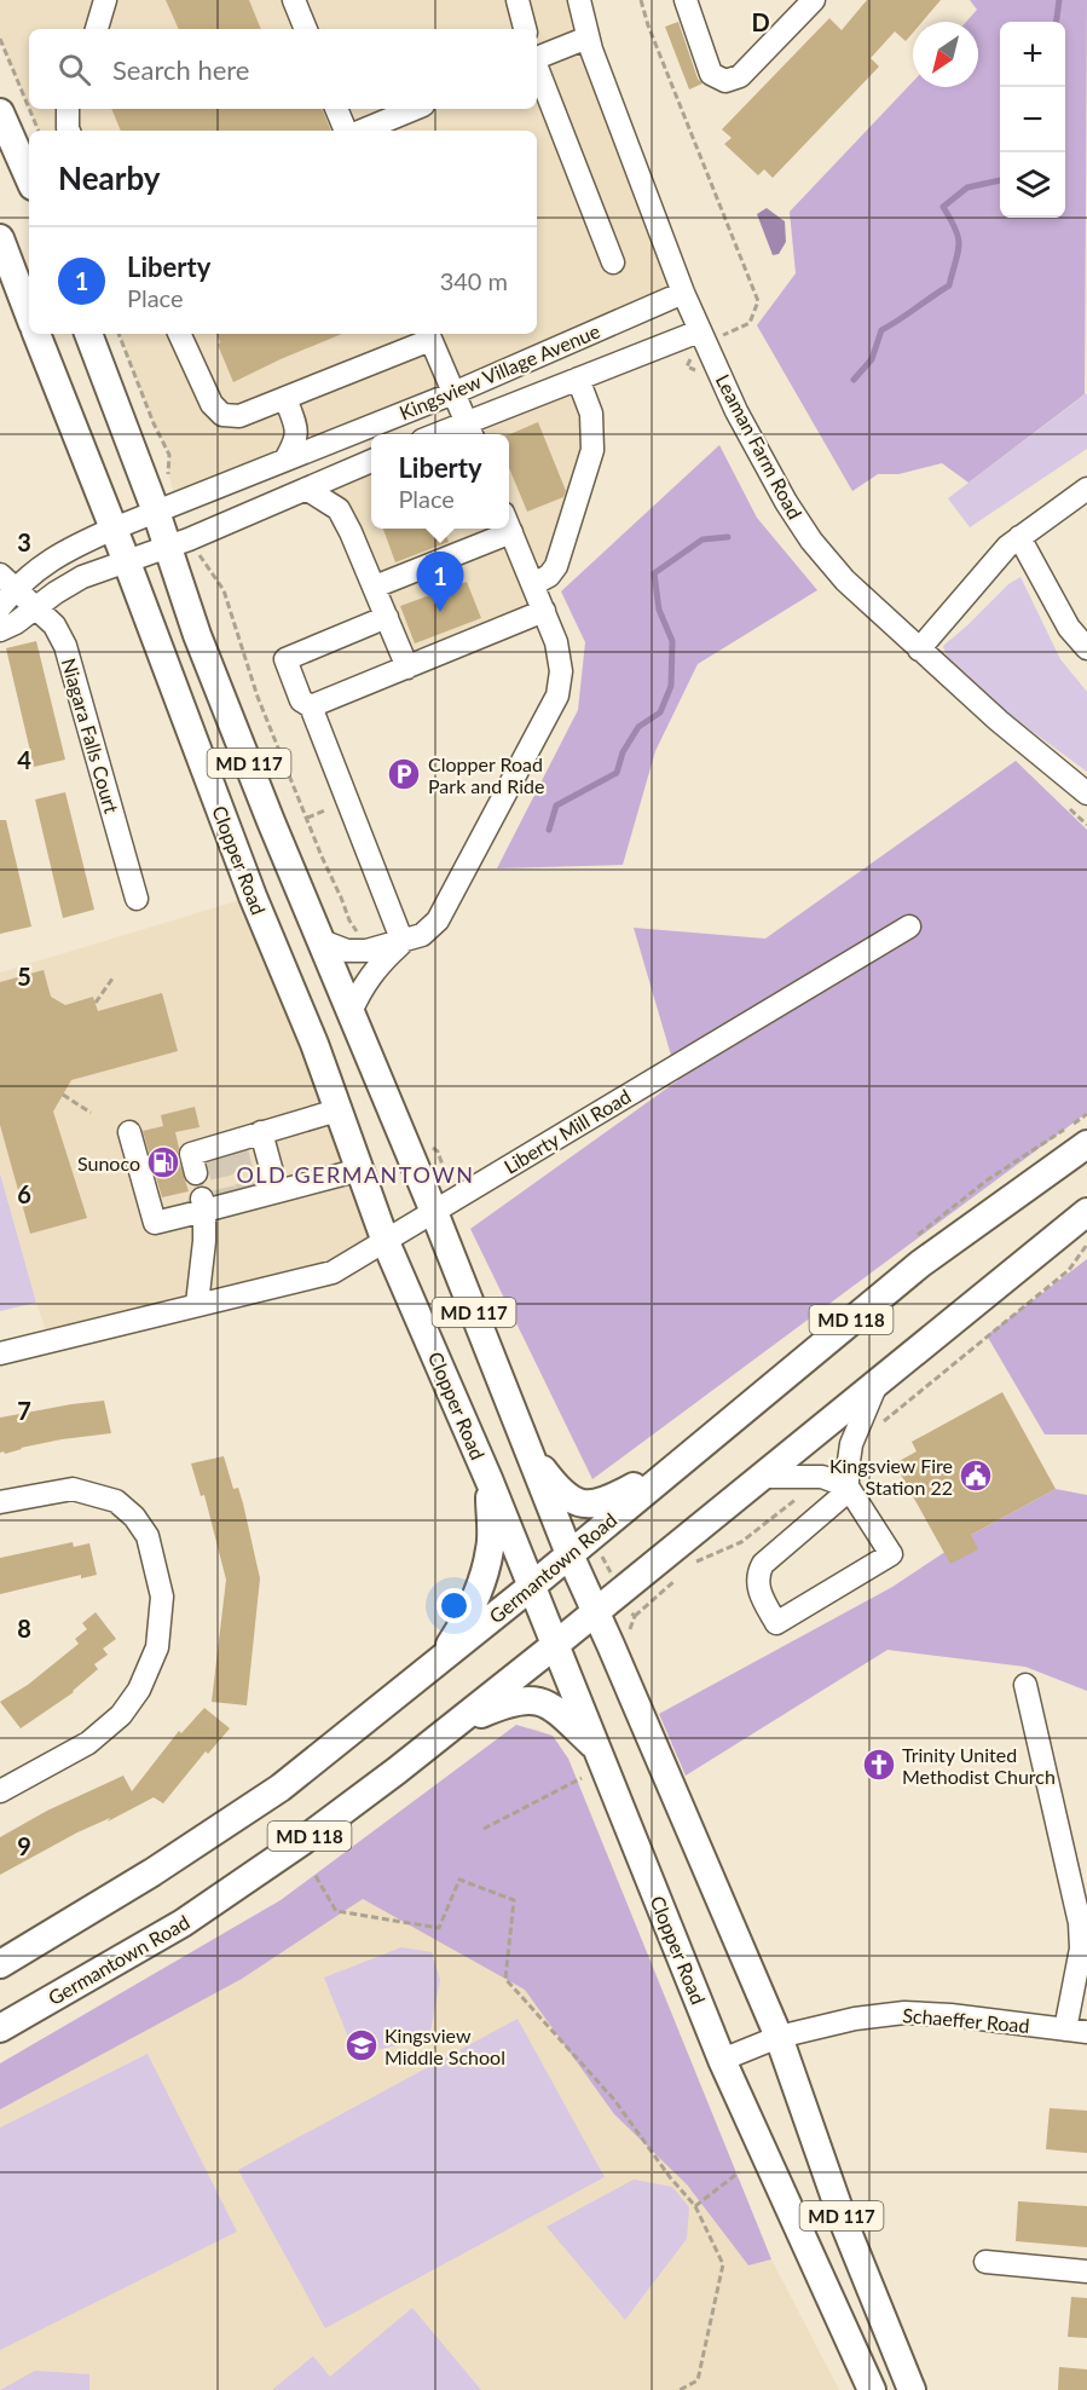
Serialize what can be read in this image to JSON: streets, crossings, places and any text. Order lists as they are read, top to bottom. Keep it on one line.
{"streets":{"main road":["MD 117","Clopper Road","MD 118","Germantown Road"],"street":["Kingsview Village Avenue","Leaman Farm Road","Niagara Falls Court","Liberty Mill Road","Schaeffer Road"]},"crossings":[["Kingsview Village Avenue","Leaman Farm Road"],["Kingsview Village Avenue","Niagara Falls Court"],["Kingsview Village Avenue","MD 117"],["Kingsview Village Avenue","Clopper Road"],["MD 117","Liberty Mill Road"],["MD 117","Germantown Road"],["MD 117","Schaeffer Road"],["Clopper Road","Liberty Mill Road"],["Clopper Road","Germantown Road"],["Clopper Road","Schaeffer Road"]],"districts":["OLD GERMANTOWN"],"places":{"parking":["Clopper Road Park and Ride"],"fuel station":["Sunoco"],"public building":["Kingsview Fire Station 22"],"church":["Trinity United Methodist Church"],"school or university":["Kingsview Middle School"]},"north":"bottom left","page":{"map_buttons":["+","−"],"search":"Search here","heading":"Nearby","list":[{"mark":"1","name":"Liberty","note":"Place","value":"340 m"}],"popup":["Liberty","Place"],"pins":"1"},"grid":{"columns":["D"],"rows":["3","4","5","6","7","8","9"]}}
